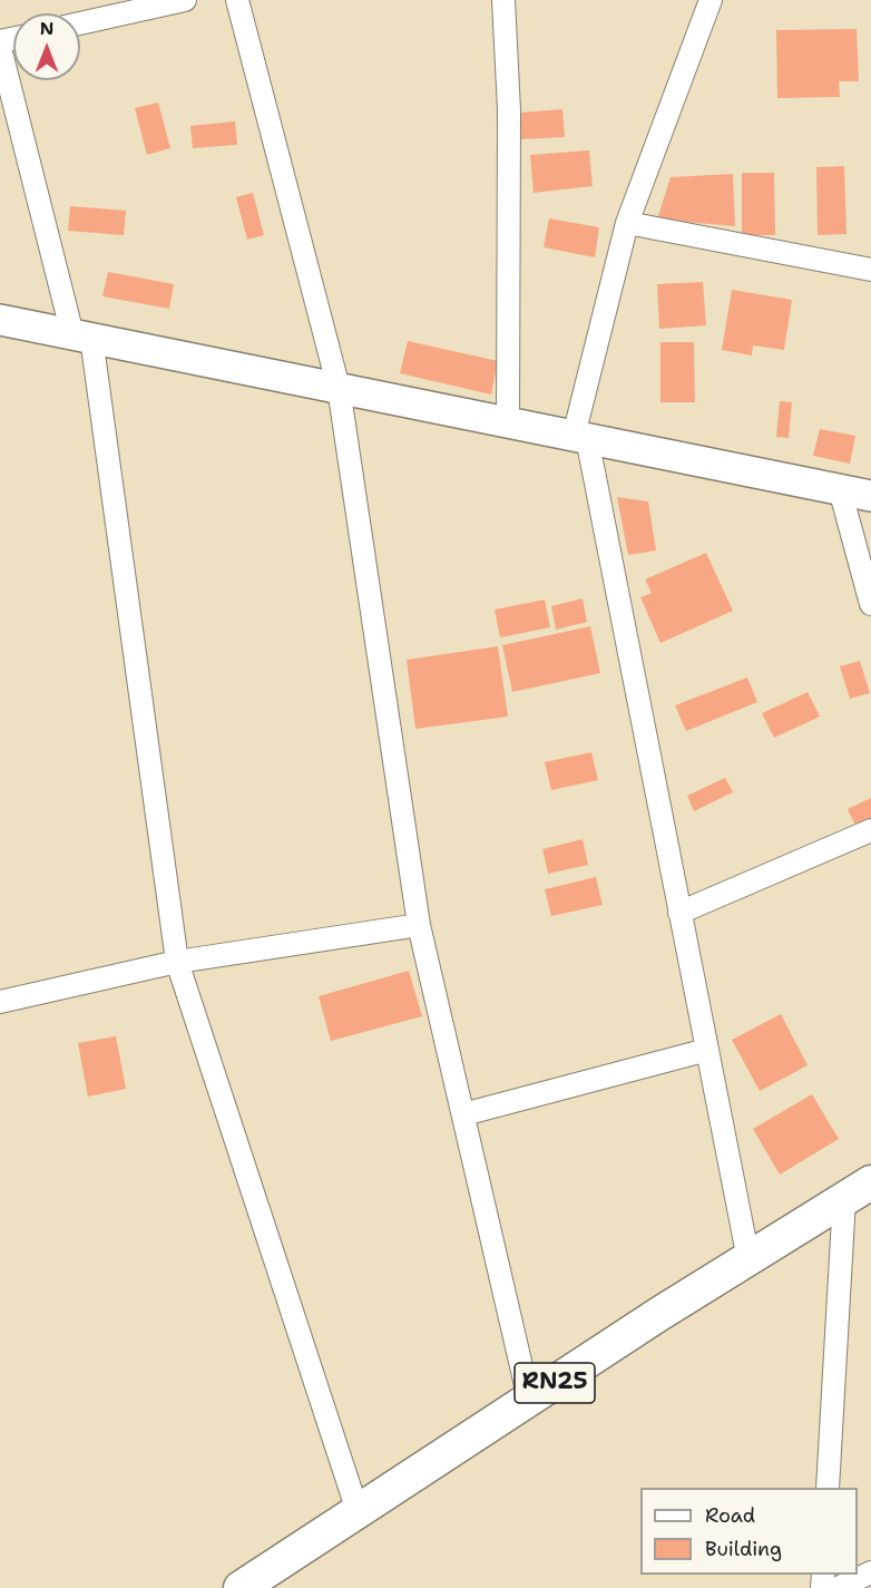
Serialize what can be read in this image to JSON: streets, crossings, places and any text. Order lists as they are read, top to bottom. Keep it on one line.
{"streets":{"main road":["RN25"]},"legend":["Road","Building"],"north":"top"}
